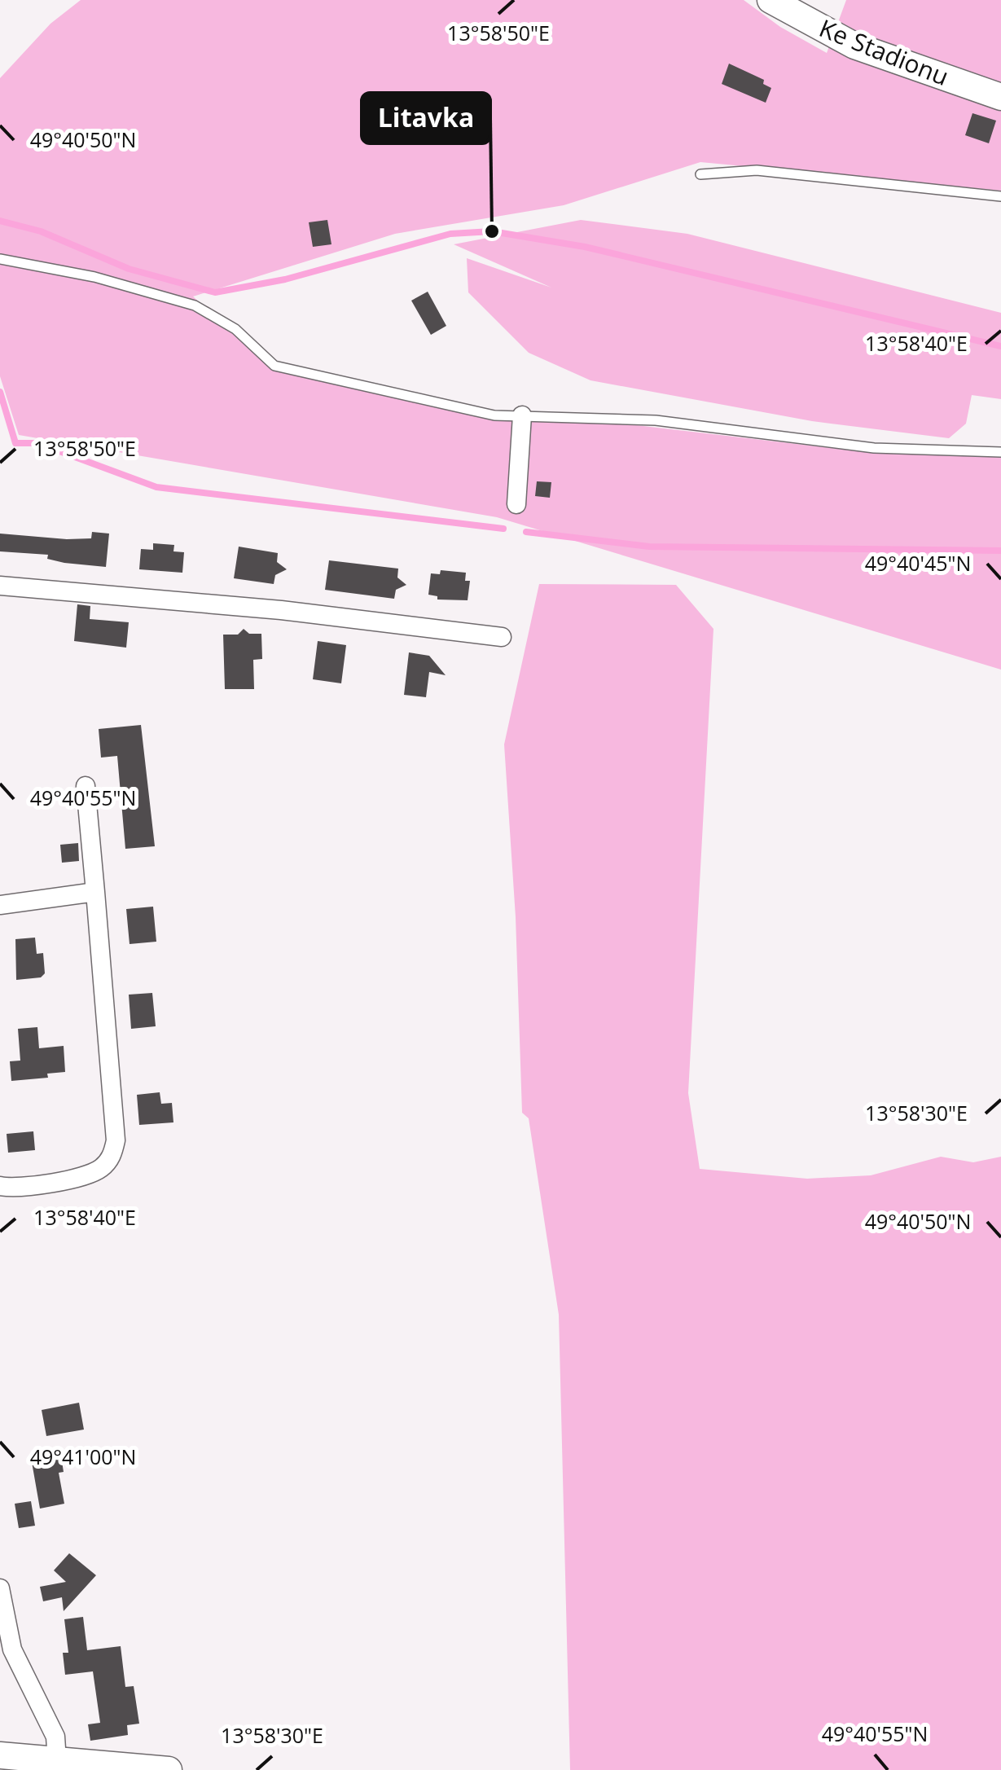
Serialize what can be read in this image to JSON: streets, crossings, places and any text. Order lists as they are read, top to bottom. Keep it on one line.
{"streets":{"street":["Ke Stadionu"]},"places":["Litavka"],"coordinates":["13°58'50\"E","49°40'50\"N","13°58'40\"E","49°40'45\"N","49°40'55\"N","13°58'30\"E","49°41'00\"N"]}
